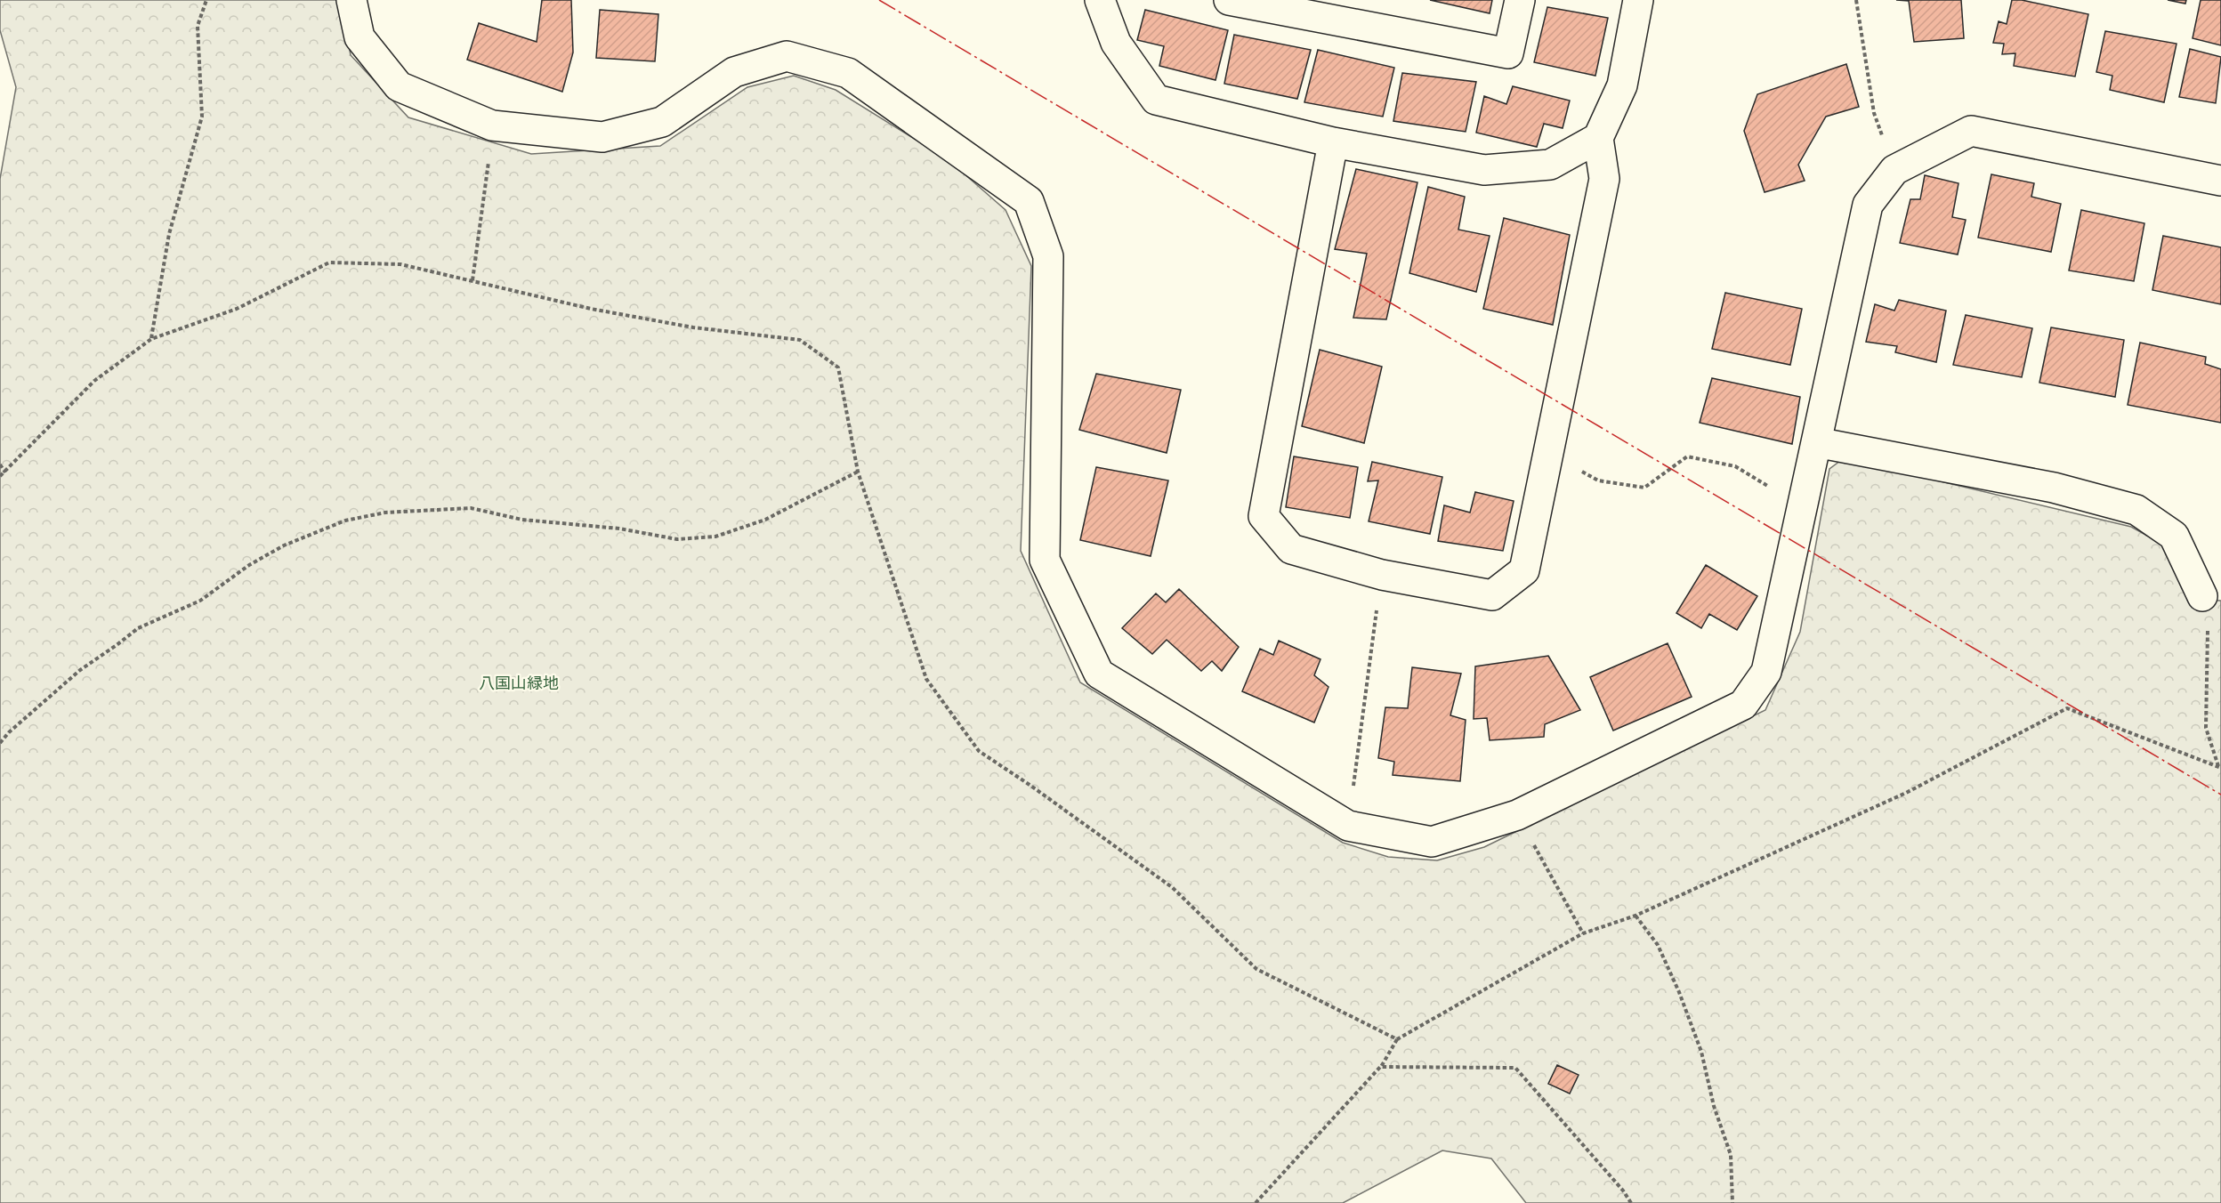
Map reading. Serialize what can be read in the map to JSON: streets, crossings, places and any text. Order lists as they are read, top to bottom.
{
  "parks": ["八国山緑地"]
}
